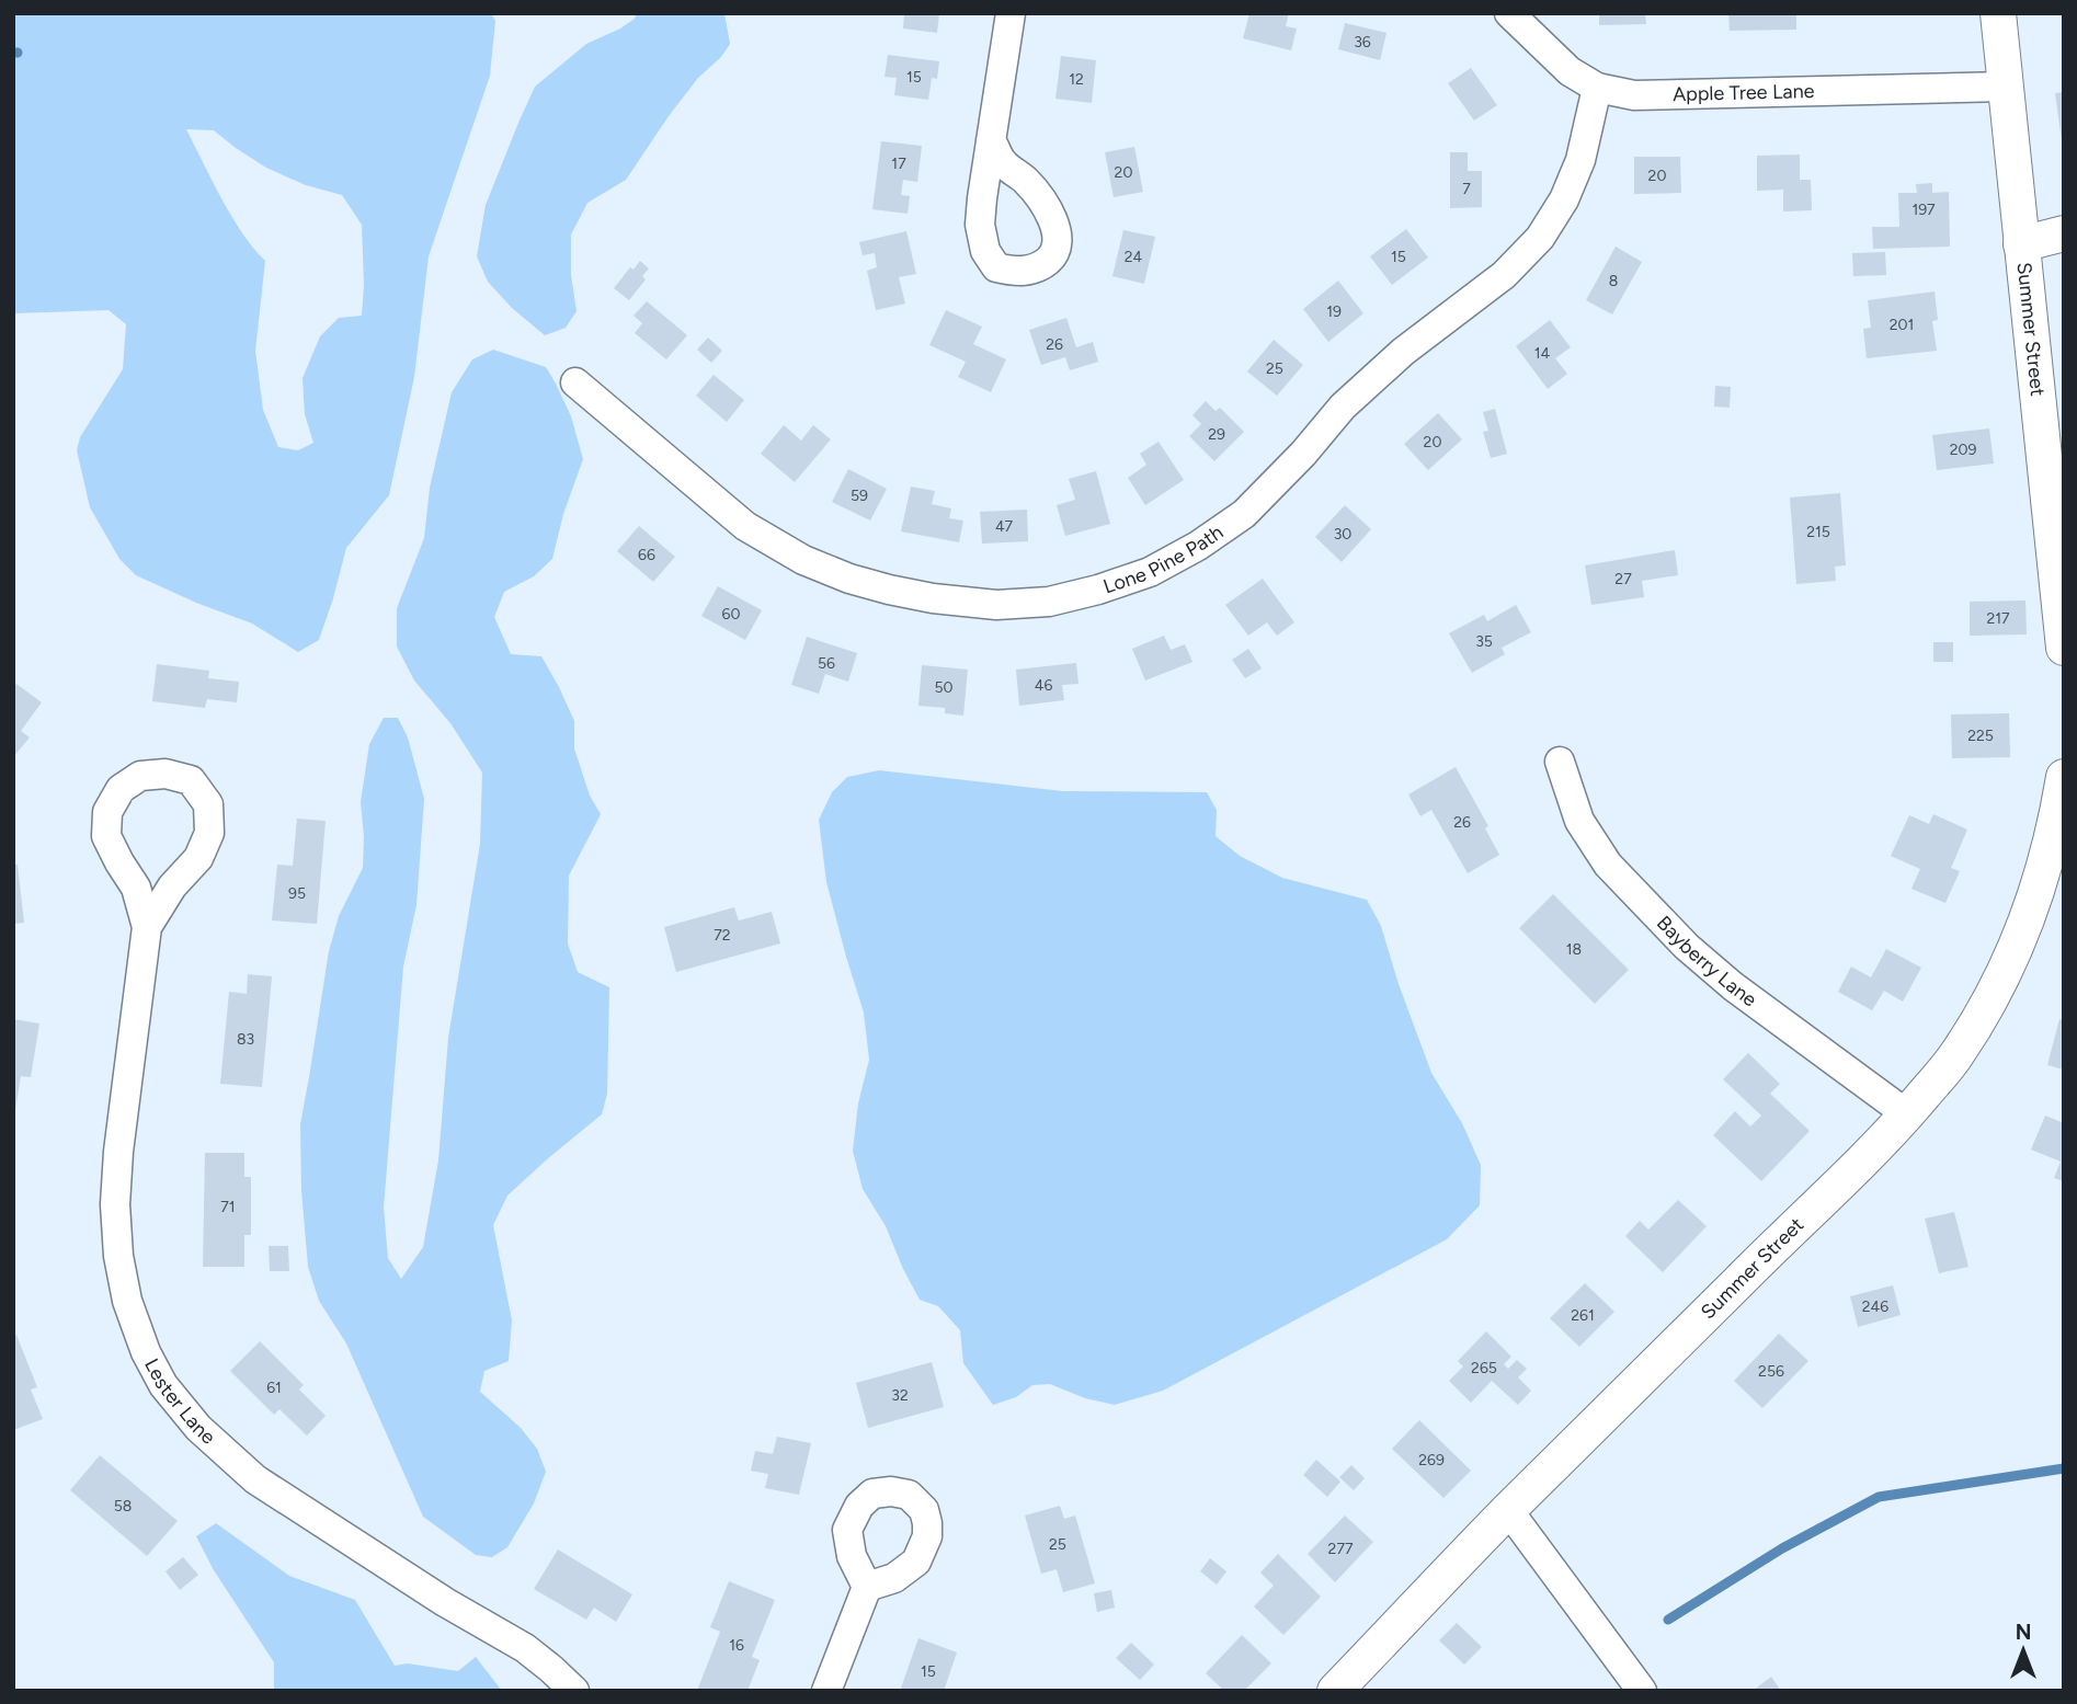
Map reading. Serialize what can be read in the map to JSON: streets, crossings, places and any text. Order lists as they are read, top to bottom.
{
  "streets": {
    "street": [
      "Apple Tree Lane",
      "Summer Street",
      "Lone Pine Path",
      "Bayberry Lane",
      "Lester Lane"
    ]
  },
  "crossings": [
    ["Apple Tree Lane", "Summer Street"],
    ["Apple Tree Lane", "Lone Pine Path"],
    ["Summer Street", "Bayberry Lane"]
  ],
  "house_numbers": [
    "36",
    "15",
    "12",
    "17",
    "20",
    "20",
    "7",
    "197",
    "24",
    "15",
    "8",
    "19",
    "201",
    "26",
    "14",
    "25",
    "29",
    "20",
    "209",
    "59",
    "47",
    "215",
    "30",
    "66",
    "27",
    "60",
    "217",
    "35",
    "56",
    "46",
    "50",
    "225",
    "26",
    "95",
    "72",
    "18",
    "83",
    "71",
    "246",
    "261",
    "265",
    "256",
    "61",
    "32",
    "269",
    "58",
    "25",
    "277",
    "16",
    "15"
  ],
  "north": "top"
}
